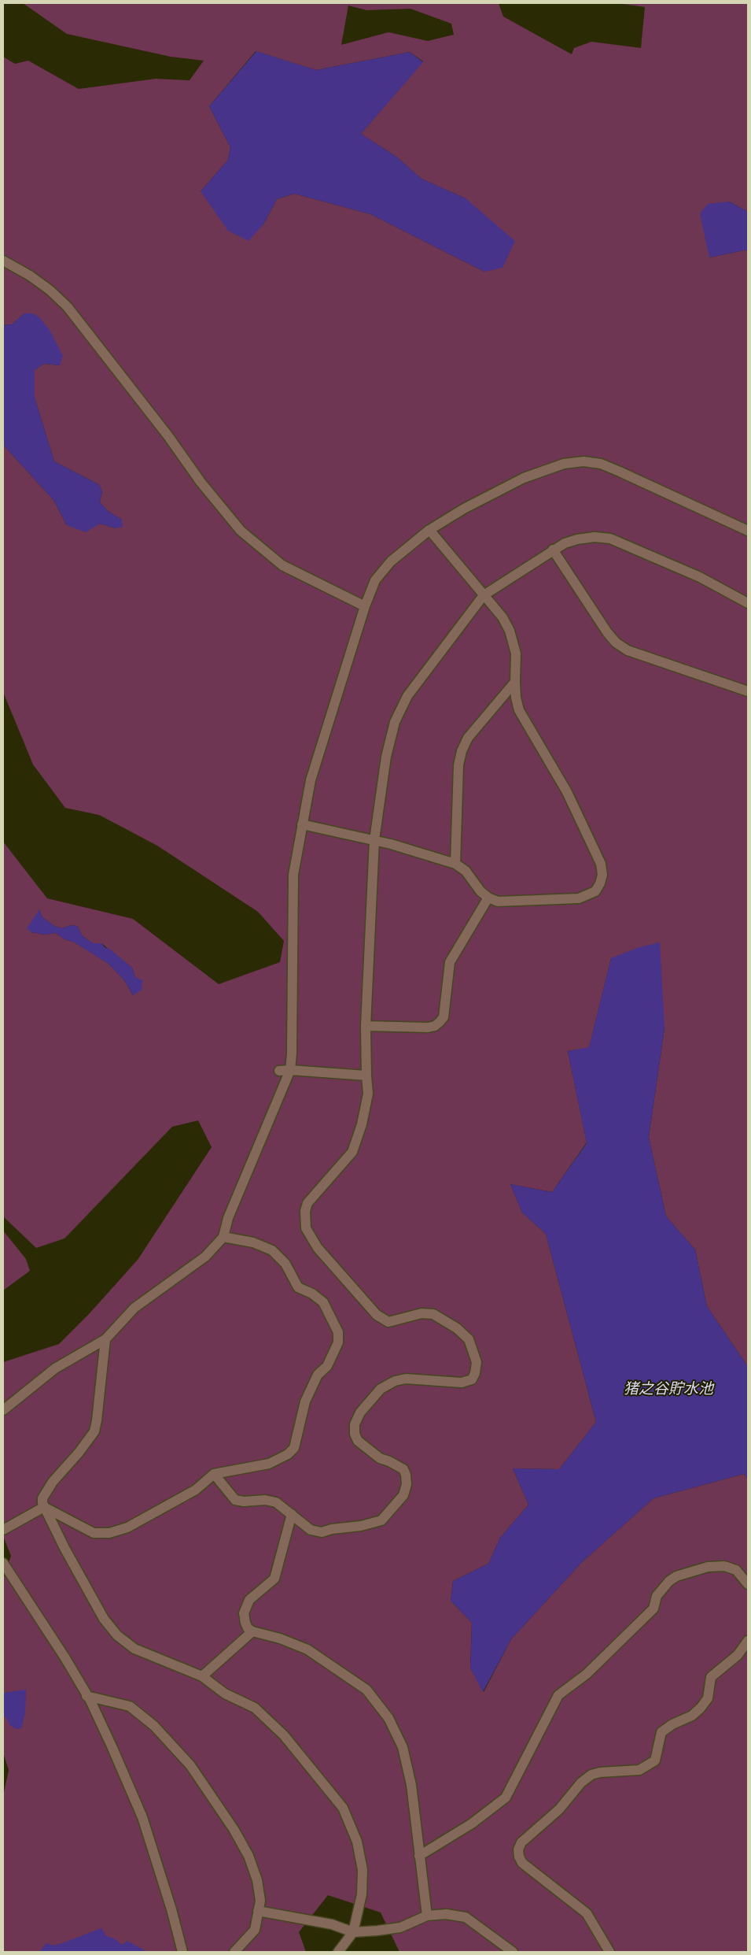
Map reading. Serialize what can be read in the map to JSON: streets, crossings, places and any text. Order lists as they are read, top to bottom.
{
  "water": ["猪之谷貯水池"]
}
